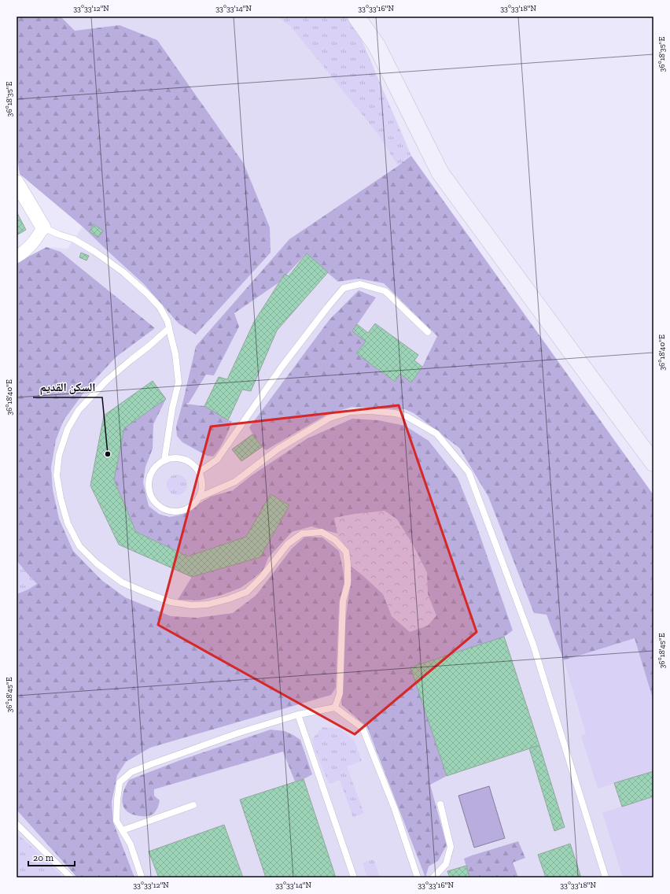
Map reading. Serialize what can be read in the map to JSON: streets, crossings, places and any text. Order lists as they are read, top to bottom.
{
  "places": ["السكن القديم"],
  "scale_bar": "20 m",
  "coordinates": [
    "33°33'12\"N",
    "33°33'14\"N",
    "33°33'16\"N",
    "33°33'18\"N",
    "36°18'35\"E",
    "36°18'40\"E",
    "36°18'45\"E"
  ]
}
